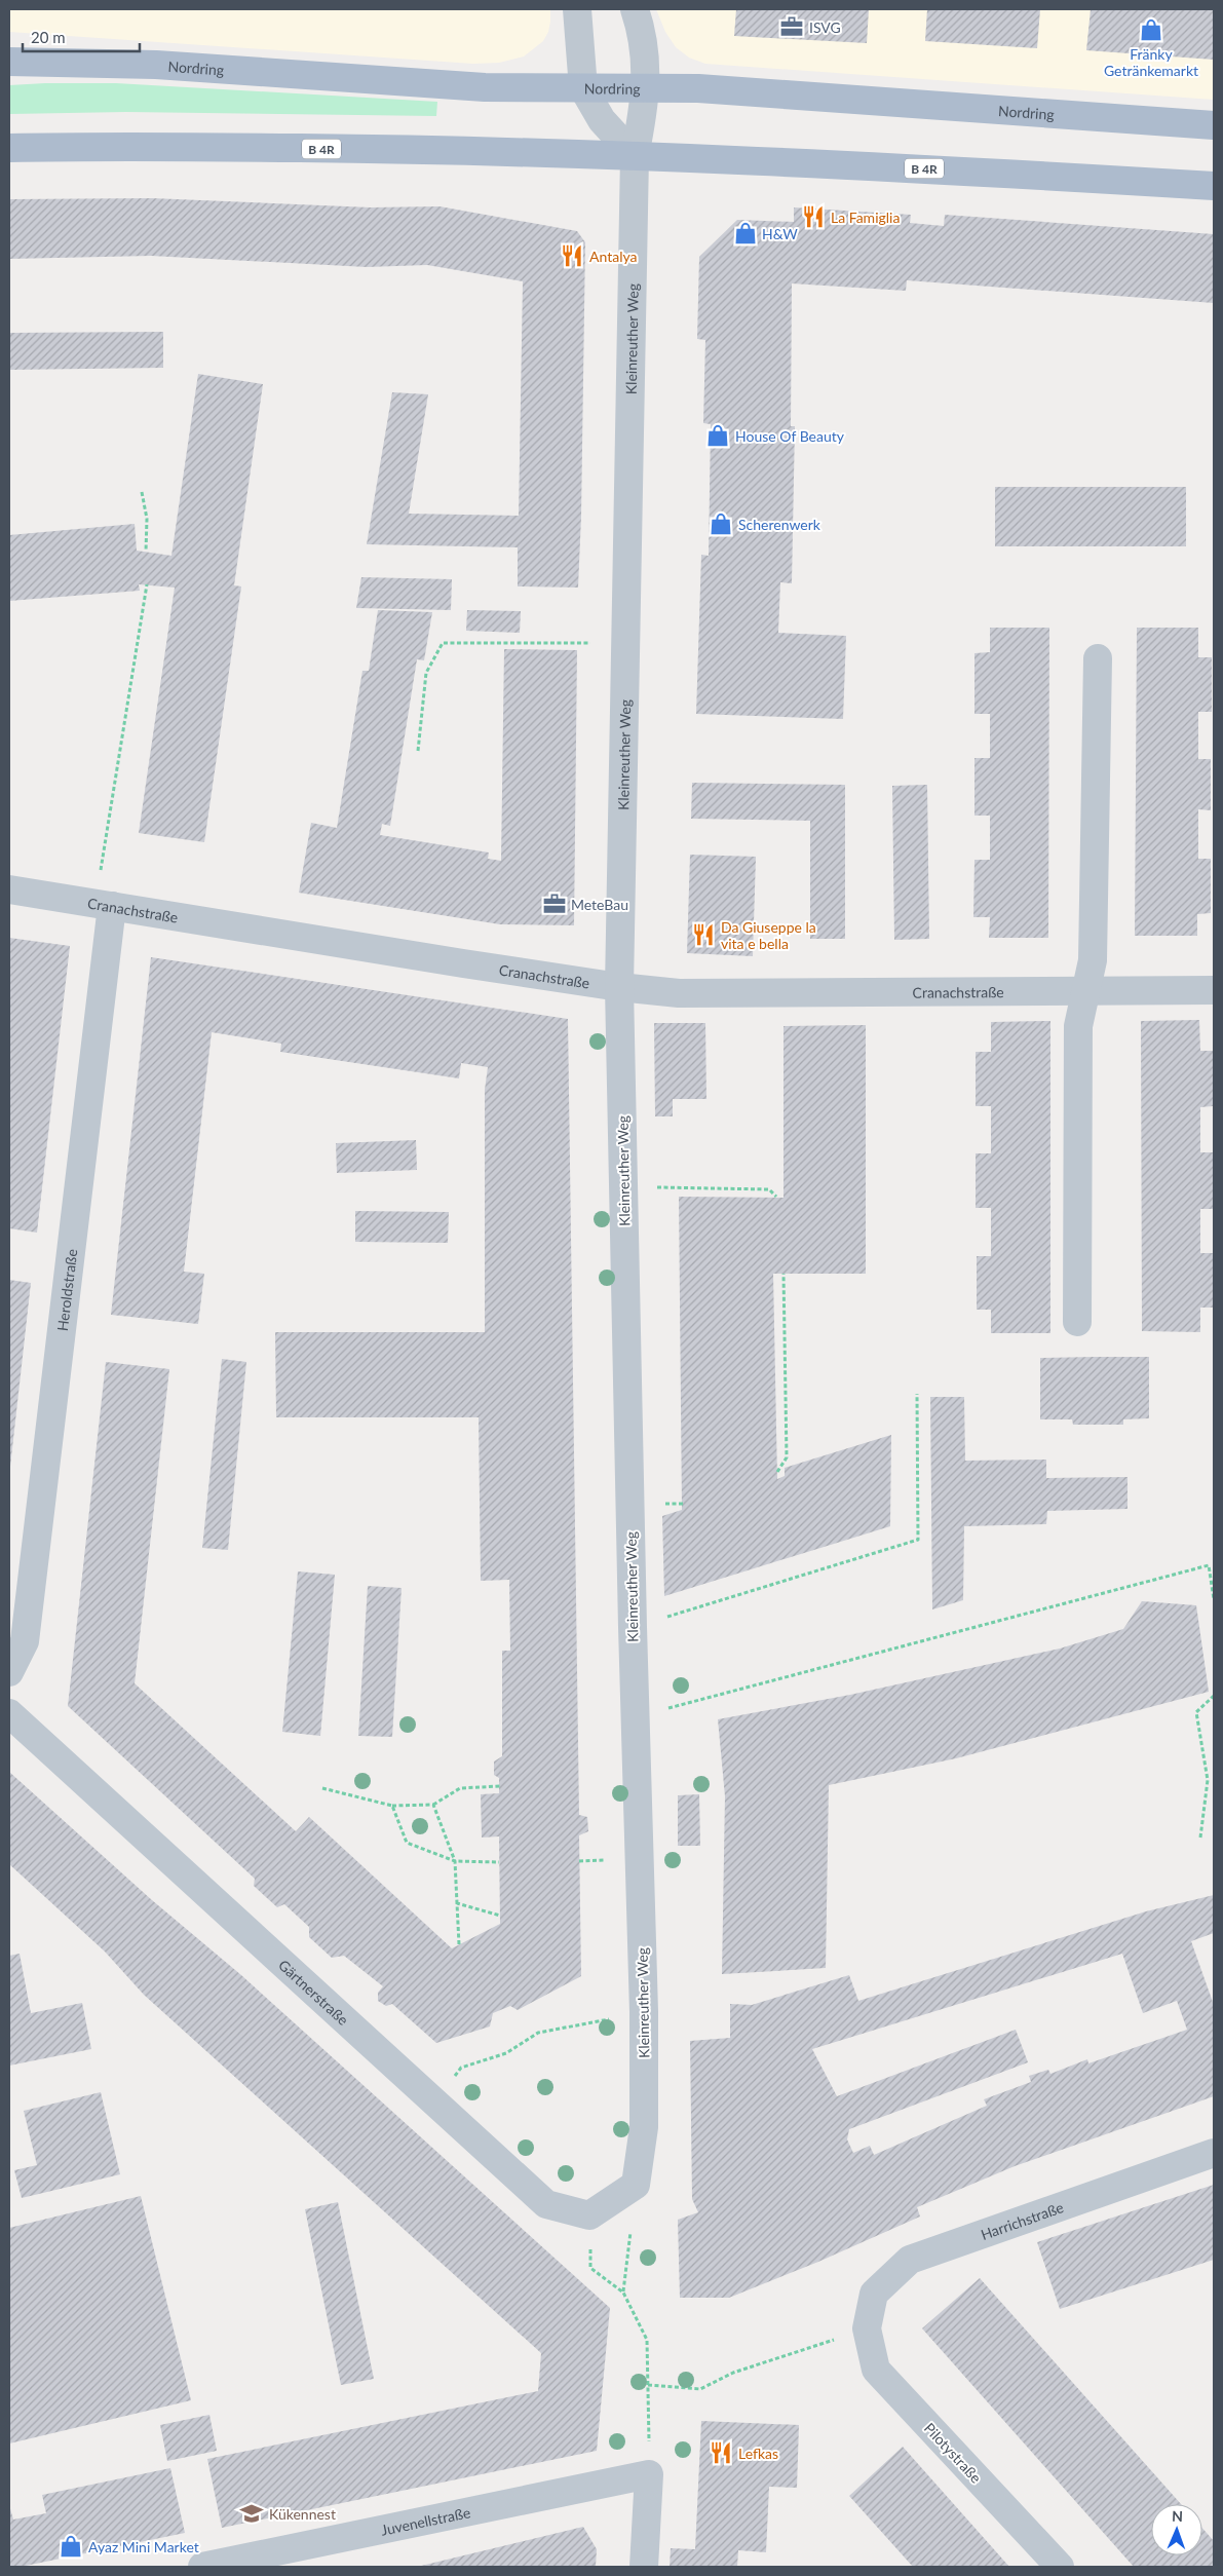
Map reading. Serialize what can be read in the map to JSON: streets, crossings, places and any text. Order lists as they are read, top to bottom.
{
  "streets": {
    "main road": ["Nordring", "B 4R"],
    "street": [
      "Kleinreuther Weg",
      "Cranachstraße",
      "Heroldstraße",
      "Gärtnerstraße",
      "Harrichstraße",
      "Pilotystraße",
      "Juvenellstraße"
    ]
  },
  "crossings": [
    ["Nordring", "Kleinreuther Weg"],
    ["B 4R", "Kleinreuther Weg"],
    ["Kleinreuther Weg", "Cranachstraße"],
    ["Cranachstraße", "Heroldstraße"],
    ["Harrichstraße", "Pilotystraße"]
  ],
  "places": {
    "office": ["ISVG", "MeteBau"],
    "shop": [
      "Fränky Getränkemarkt",
      "H&W",
      "House Of Beauty",
      "Scherenwerk",
      "Ayaz Mini Market"
    ],
    "restaurant": [
      "La Famiglia",
      "Antalya",
      "Da Giuseppe la vita e bella",
      "Lefkas"
    ],
    "school or university": ["Kükennest"]
  },
  "scale_bar": "20 m",
  "north": "top"
}
